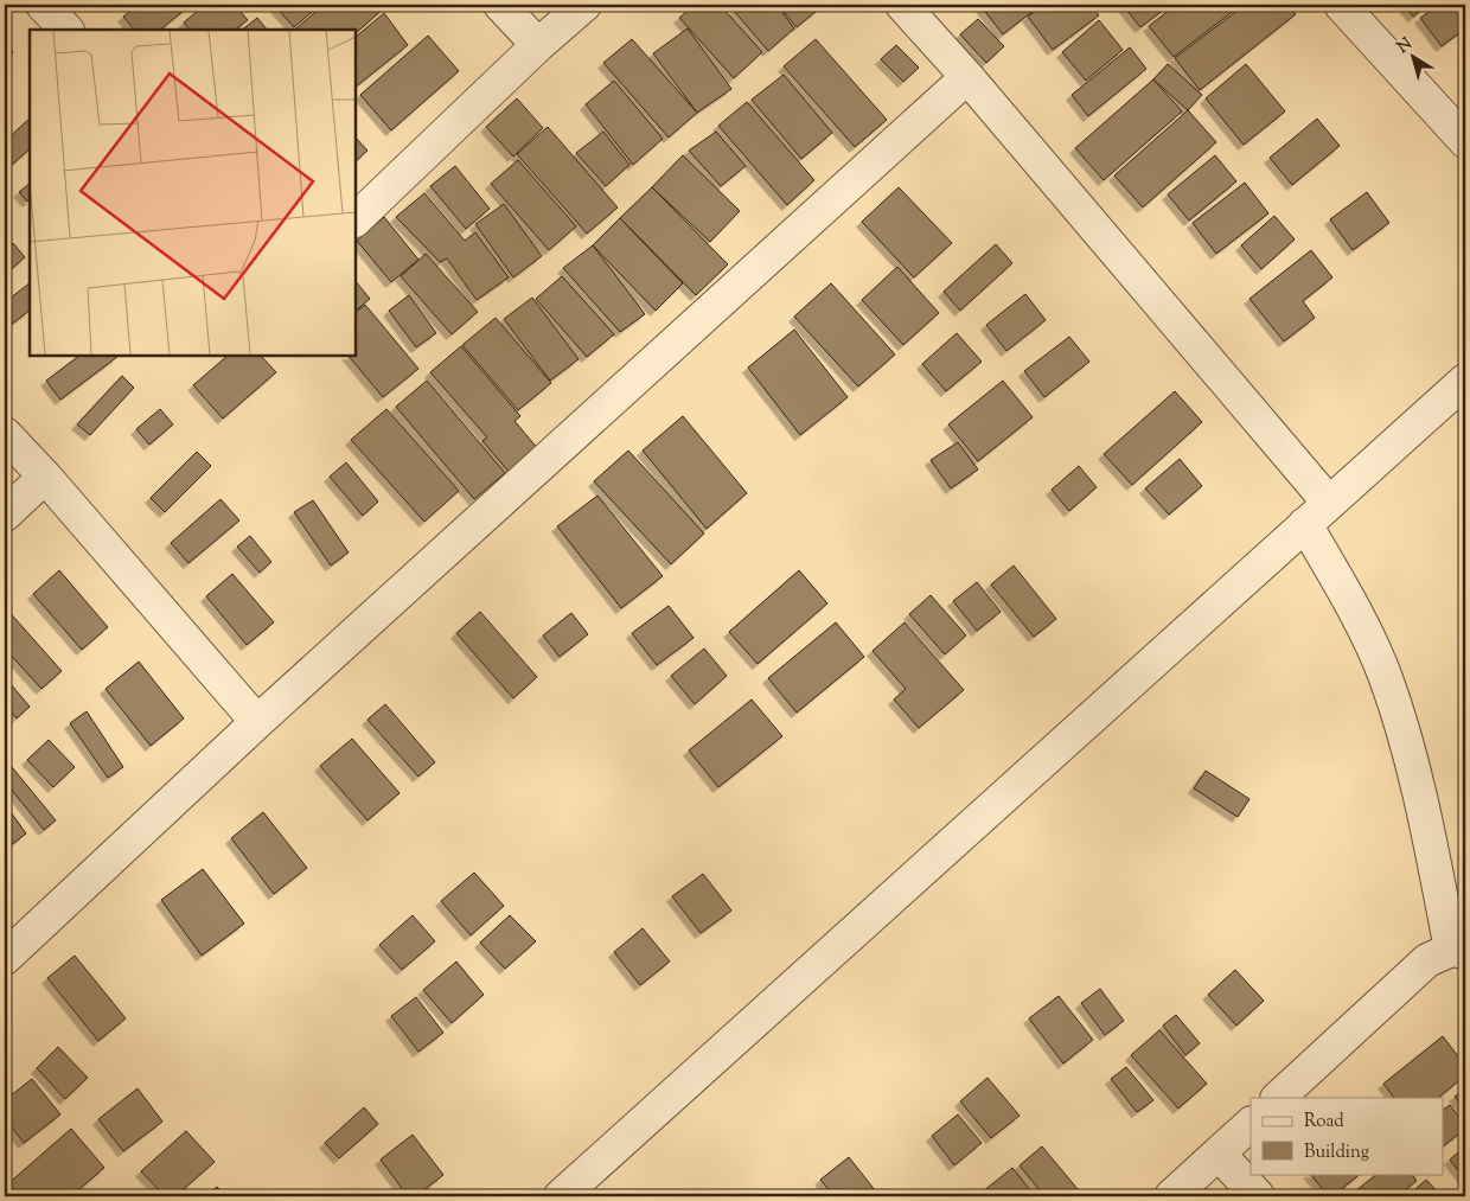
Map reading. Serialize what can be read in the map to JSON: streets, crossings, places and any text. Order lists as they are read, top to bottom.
{
  "legend": ["Road", "Building"],
  "north": "top left"
}
